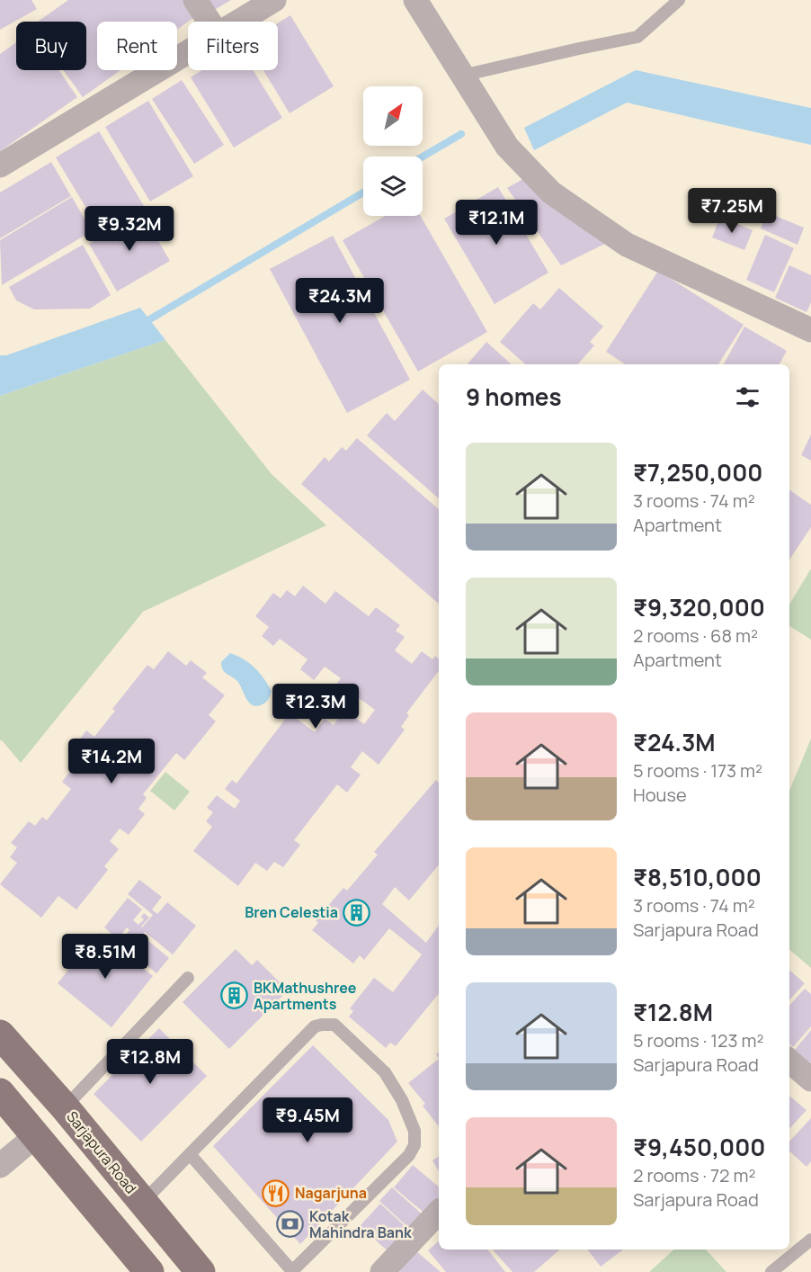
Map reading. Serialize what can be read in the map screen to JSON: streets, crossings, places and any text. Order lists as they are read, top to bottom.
{
  "streets": {
    "main road": ["Sarjapura Road"]
  },
  "places": {
    "building": ["Bren Celestia", "BKMathushree Apartments"],
    "restaurant": ["Nagarjuna"],
    "bank": ["Kotak Mahindra Bank"]
  },
  "north": "top right",
  "page": {
    "chip": ["Buy", "Rent", "Filters"],
    "price": [
      "₹7.25M",
      "₹12.1M",
      "₹9.32M",
      "₹24.3M",
      "₹12.3M",
      "₹14.2M",
      "₹8.51M",
      "₹12.8M",
      "₹9.45M"
    ],
    "heading": "9 homes",
    "list": [
      {
        "name": "₹7,250,000",
        "note": "3 rooms · 74 m² · Apartment"
      },
      {
        "name": "₹9,320,000",
        "note": "2 rooms · 68 m² · Apartment"
      },
      {
        "name": "₹24.3M",
        "note": "5 rooms · 173 m² · House"
      },
      {
        "name": "₹8,510,000",
        "note": "3 rooms · 74 m² · Sarjapura Road"
      },
      {
        "name": "₹12.8M",
        "note": "5 rooms · 123 m² · Sarjapura Road"
      },
      {
        "name": "₹9,450,000",
        "note": "2 rooms · 72 m² · Sarjapura Road"
      }
    ]
  }
}
